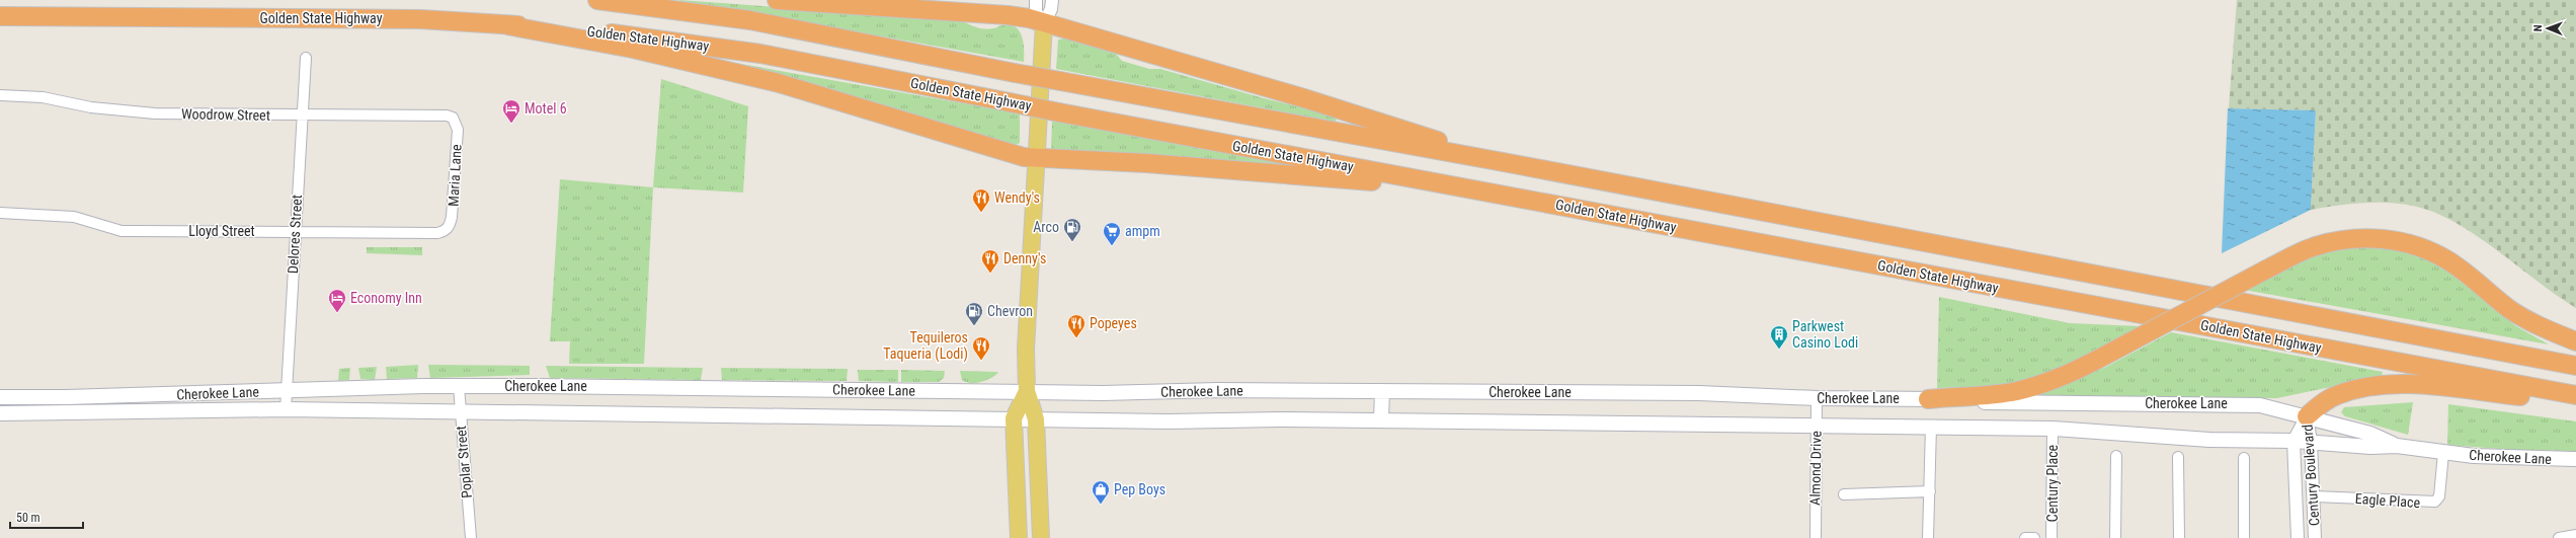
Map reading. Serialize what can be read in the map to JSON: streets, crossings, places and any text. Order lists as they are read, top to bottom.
{
  "streets": {
    "highway": ["Golden State Highway"],
    "main road": ["Cherokee Lane"],
    "street": [
      "Woodrow Street",
      "Maria Lane",
      "Lloyd Street",
      "Delores Street",
      "Poplar Street",
      "Almond Drive",
      "Century Boulevard",
      "Century Place",
      "Eagle Place"
    ]
  },
  "crossings": [
    ["Woodrow Street", "Maria Lane"],
    ["Woodrow Street", "Delores Street"],
    ["Maria Lane", "Lloyd Street"],
    ["Lloyd Street", "Delores Street"],
    ["Delores Street", "Cherokee Lane"],
    ["Cherokee Lane", "Poplar Street"],
    ["Cherokee Lane", "Almond Drive"],
    ["Cherokee Lane", "Century Boulevard"],
    ["Cherokee Lane", "Century Place"],
    ["Cherokee Lane", "Eagle Place"],
    ["Century Boulevard", "Eagle Place"]
  ],
  "places": {
    "hotel": ["Motel 6", "Economy Inn"],
    "restaurant": [
      "Wendy's",
      "Denny's",
      "Popeyes",
      "Tequileros Taqueria (Lodi)"
    ],
    "fuel station": ["Arco", "Chevron"],
    "supermarket": ["ampm"],
    "building": ["Parkwest Casino Lodi"],
    "shop": ["Pep Boys"]
  },
  "scale_bar": "50 m",
  "north": "left"
}
